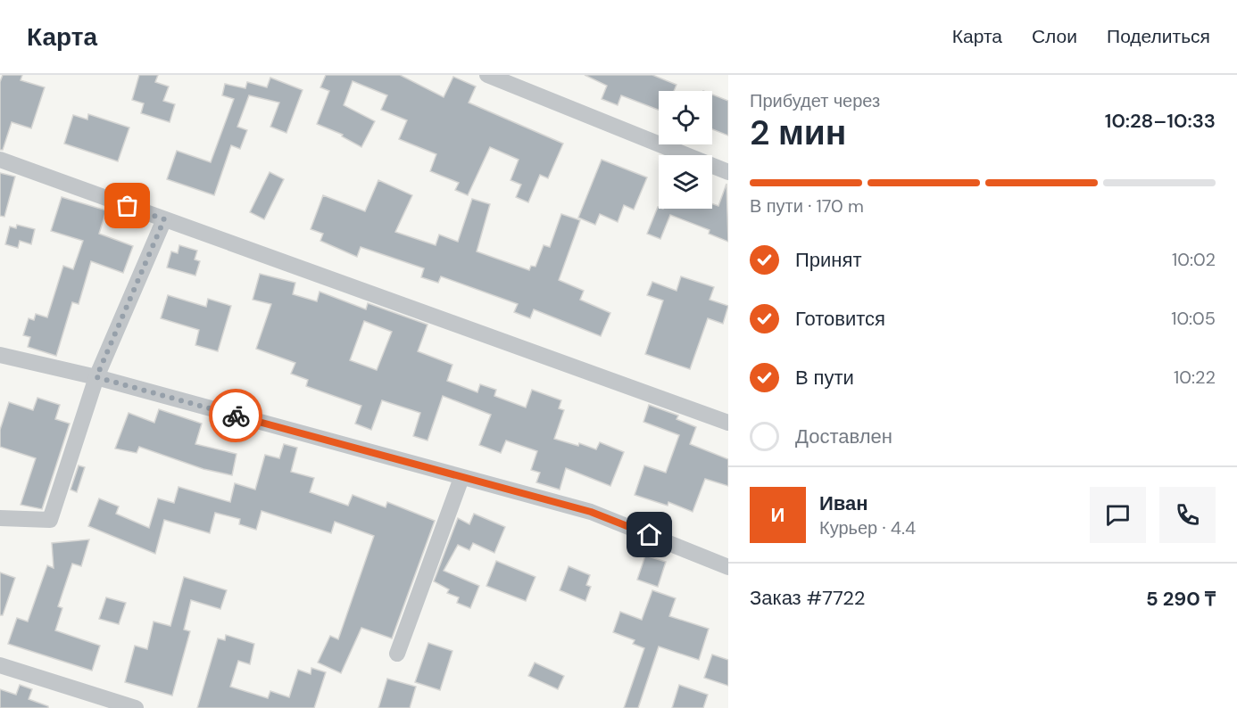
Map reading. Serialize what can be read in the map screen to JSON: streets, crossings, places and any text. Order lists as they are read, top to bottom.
{
  "page": {
    "header": "Карта",
    "nav": ["Карта", "Слои", "Поделиться"],
    "heading": ["2 мин", "Прибудет через", "10:28–10:33"],
    "panel": [
      "Иван",
      "Курьер · 4.4",
      "Заказ #7722",
      "5 290 ₸"
    ],
    "bar": "В пути · 170 m",
    "list": [
      ["Принят", "10:02"],
      ["Готовится", "10:05"],
      ["В пути", "10:22"],
      "Доставлен"
    ],
    "round": "И"
  }
}
